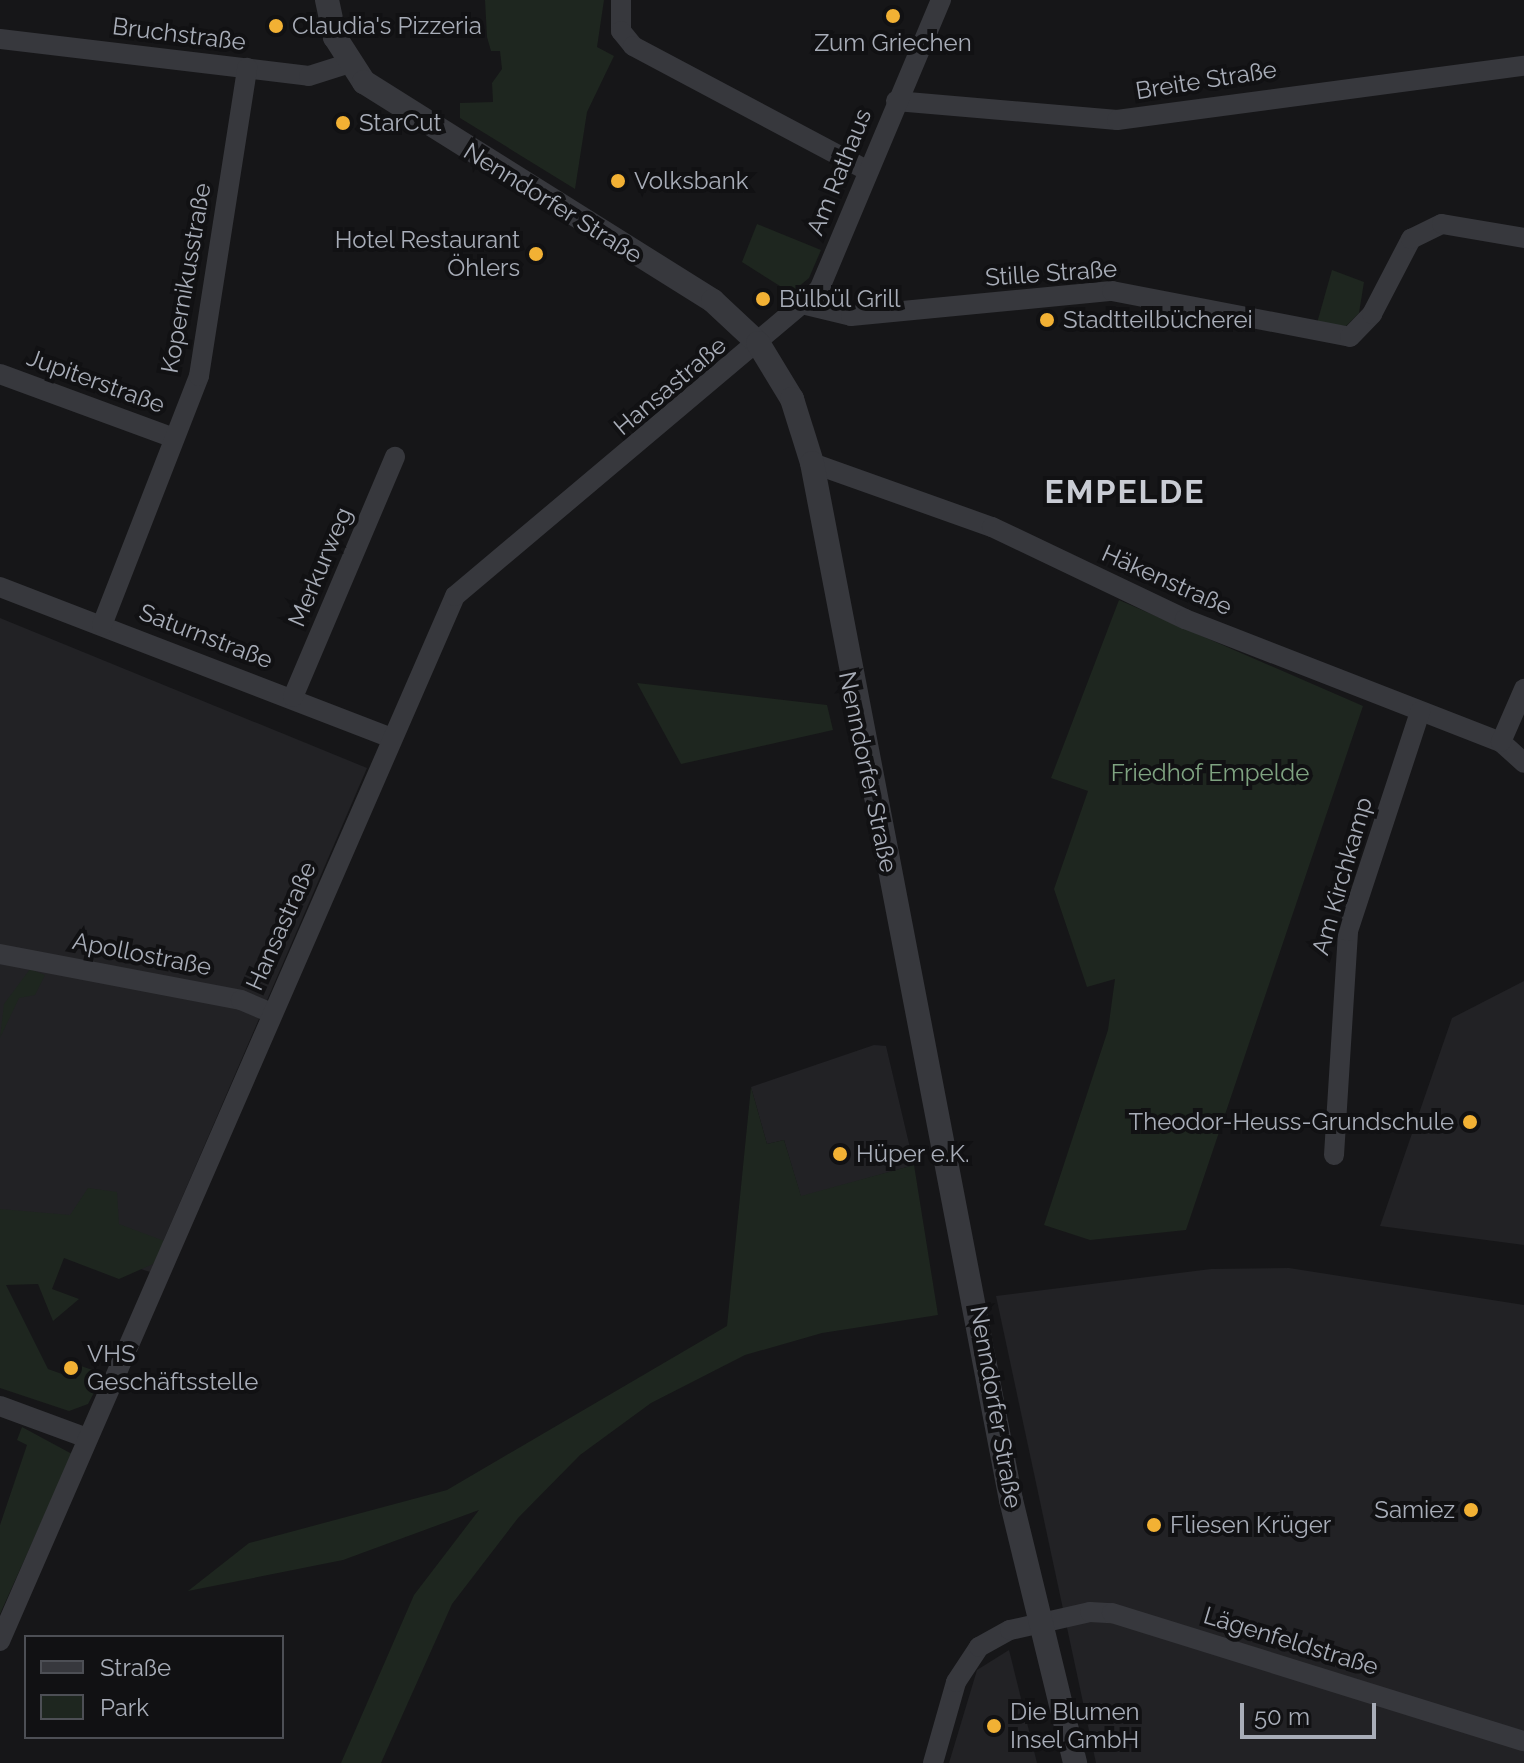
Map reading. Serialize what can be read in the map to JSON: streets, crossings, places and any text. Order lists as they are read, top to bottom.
{
  "streets": {
    "street": [
      "Bruchstraße",
      "Breite Straße",
      "Am Rathaus",
      "Nenndorfer Straße",
      "Stille Straße",
      "Kopernikusstraße",
      "Jupiterstraße",
      "Hansastraße",
      "Merkurweg",
      "Häkenstraße",
      "Saturnstraße",
      "Am Kirchkamp",
      "Apollostraße",
      "Lägenfeldstraße"
    ]
  },
  "crossings": [
    ["Bruchstraße", "Nenndorfer Straße"],
    ["Bruchstraße", "Kopernikusstraße"],
    ["Breite Straße", "Am Rathaus"],
    ["Am Rathaus", "Nenndorfer Straße"],
    ["Am Rathaus", "Stille Straße"],
    ["Am Rathaus", "Hansastraße"],
    ["Nenndorfer Straße", "Hansastraße"],
    ["Nenndorfer Straße", "Häkenstraße"],
    ["Nenndorfer Straße", "Lägenfeldstraße"],
    ["Kopernikusstraße", "Jupiterstraße"],
    ["Kopernikusstraße", "Saturnstraße"],
    ["Hansastraße", "Saturnstraße"],
    ["Hansastraße", "Apollostraße"],
    ["Merkurweg", "Saturnstraße"],
    ["Häkenstraße", "Am Kirchkamp"]
  ],
  "districts": ["EMPELDE"],
  "parks": ["Friedhof Empelde"],
  "places": [
    "Zum Griechen",
    "Claudia's Pizzeria",
    "StarCut",
    "Volksbank",
    "Hotel Restaurant Öhlers",
    "Bülbül Grill",
    "Stadtteilbücherei",
    "Theodor-Heuss-Grundschule",
    "Hüper e.K.",
    "VHS Geschäftsstelle",
    "Samiez",
    "Fliesen Krüger",
    "Die Blumen Insel GmbH"
  ],
  "legend": ["Straße", "Park"],
  "scale_bar": "50 m"
}
